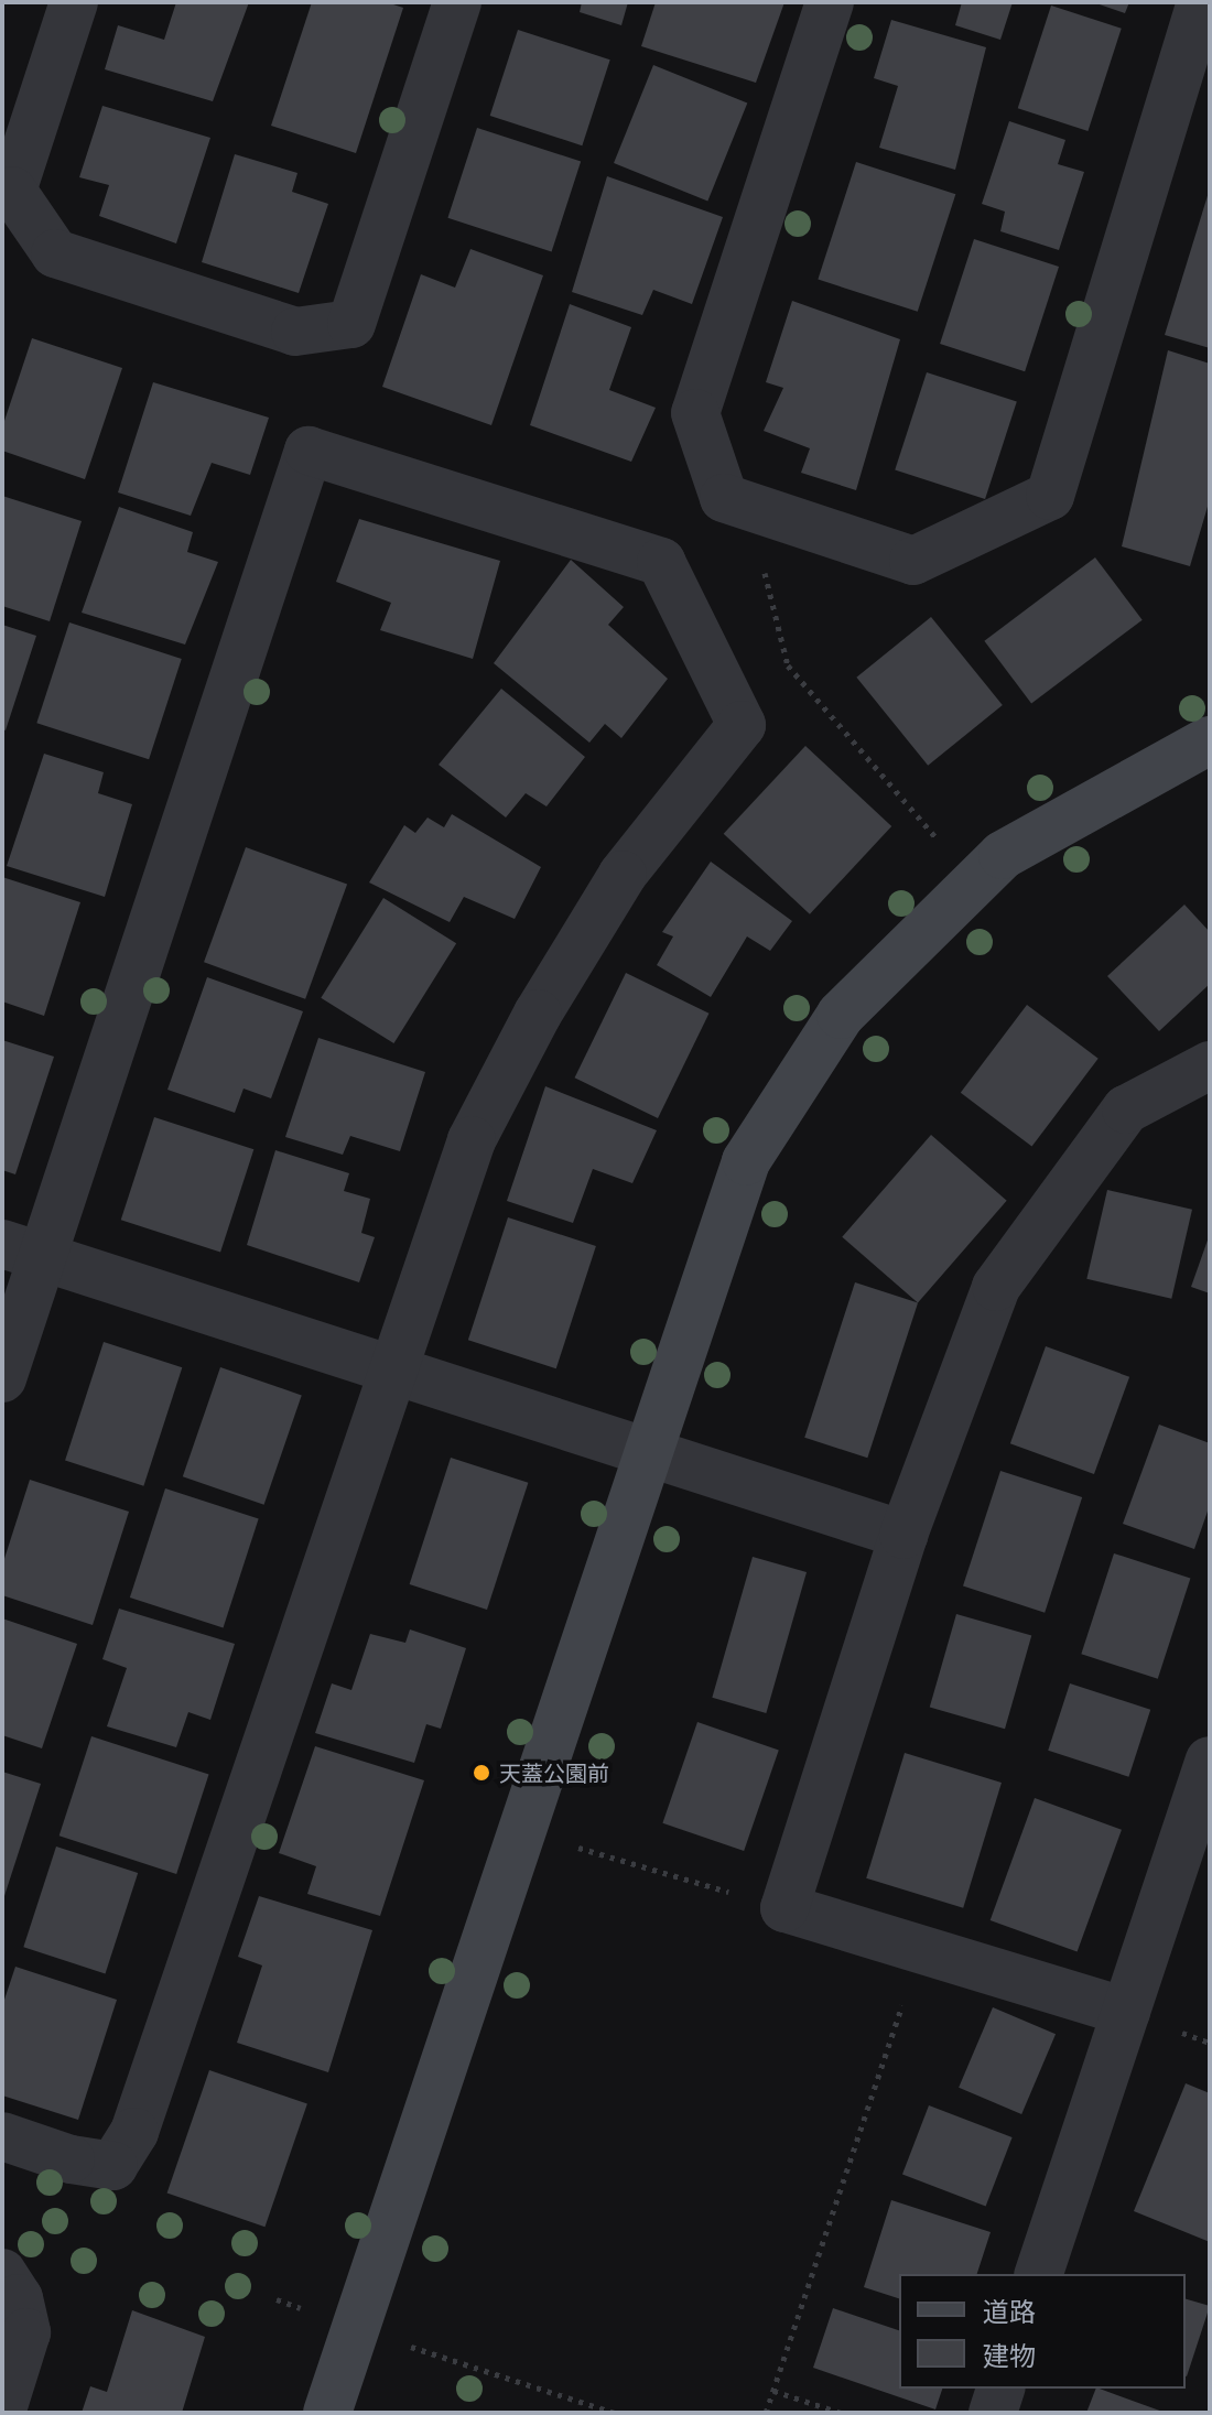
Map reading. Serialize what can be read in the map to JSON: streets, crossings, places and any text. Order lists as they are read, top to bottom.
{
  "places": ["天蓋公園前"],
  "legend": ["道路", "建物"]
}
